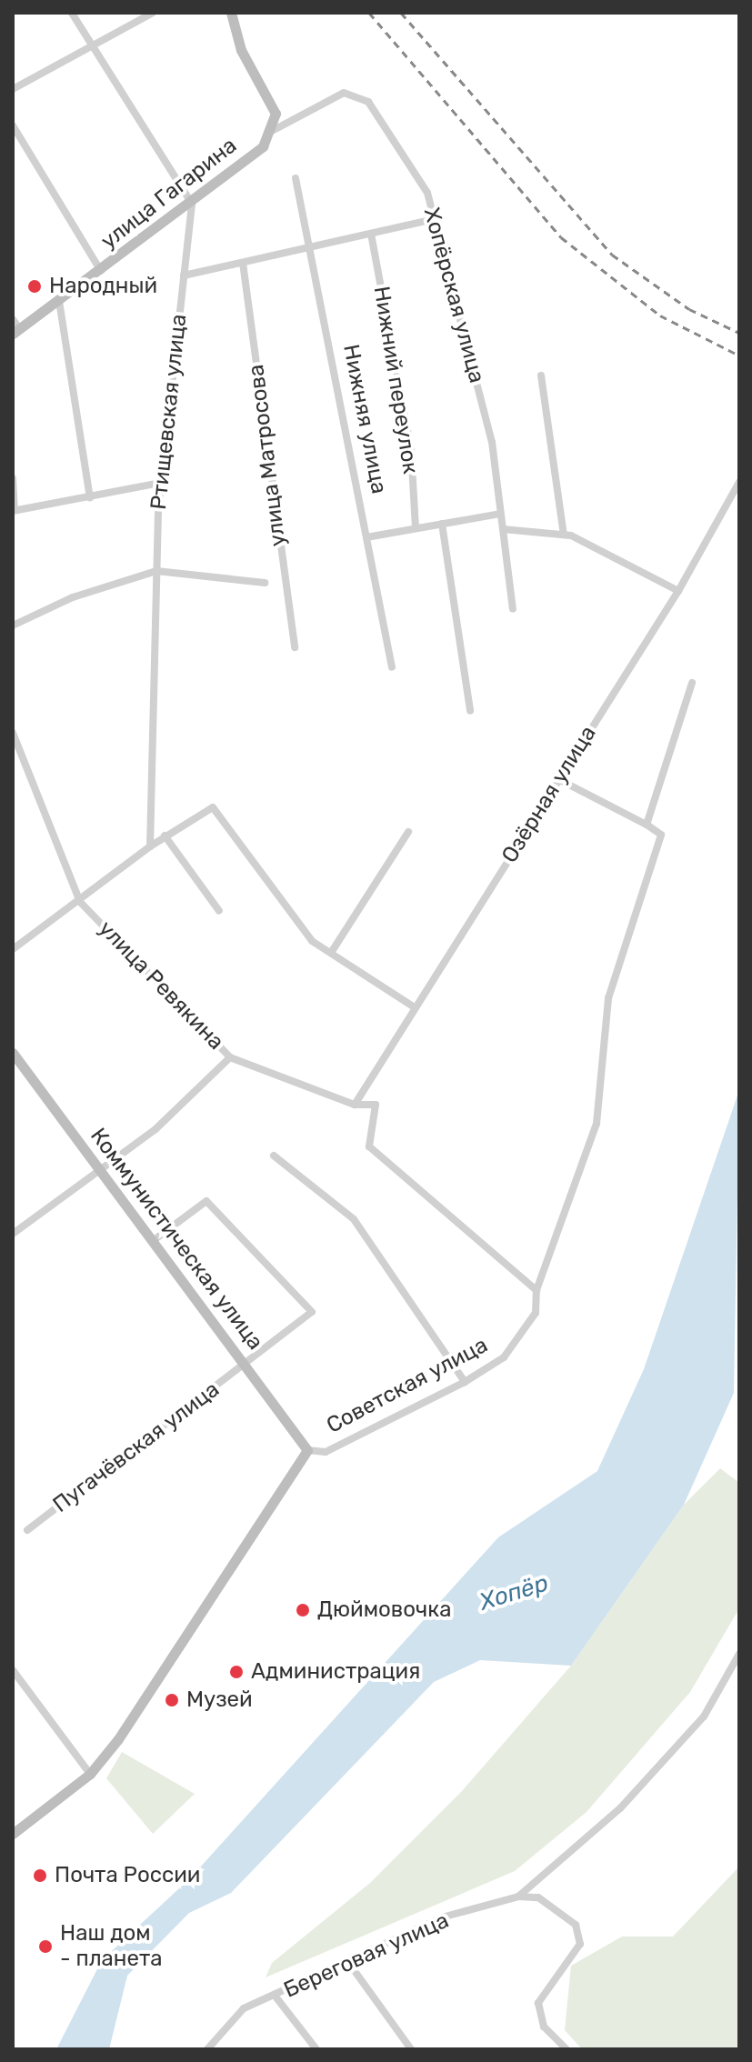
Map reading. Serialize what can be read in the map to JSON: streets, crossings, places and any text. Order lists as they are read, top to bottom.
{
  "streets": {
    "street": [
      "улица Гагарина",
      "Хопёрская улица",
      "Нижний переулок",
      "Ртищевская улица",
      "Нижняя улица",
      "улица Матросова",
      "Озёрная улица",
      "улица Ревякина",
      "Коммунистическая улица",
      "Советская улица",
      "Пугачёвская улица",
      "Береговая улица"
    ]
  },
  "crossings": [
    ["улица Гагарина", "Хопёрская улица"],
    ["улица Гагарина", "Ртищевская улица"],
    ["Озёрная улица", "улица Ревякина"],
    ["улица Ревякина", "Советская улица"],
    ["Коммунистическая улица", "Советская улица"],
    ["Коммунистическая улица", "Пугачёвская улица"]
  ],
  "water": ["Хопёр"],
  "places": [
    "Народный",
    "Дюймовочка",
    "Администрация",
    "Музей",
    "Почта России",
    "Наш дом - планета"
  ]
}
